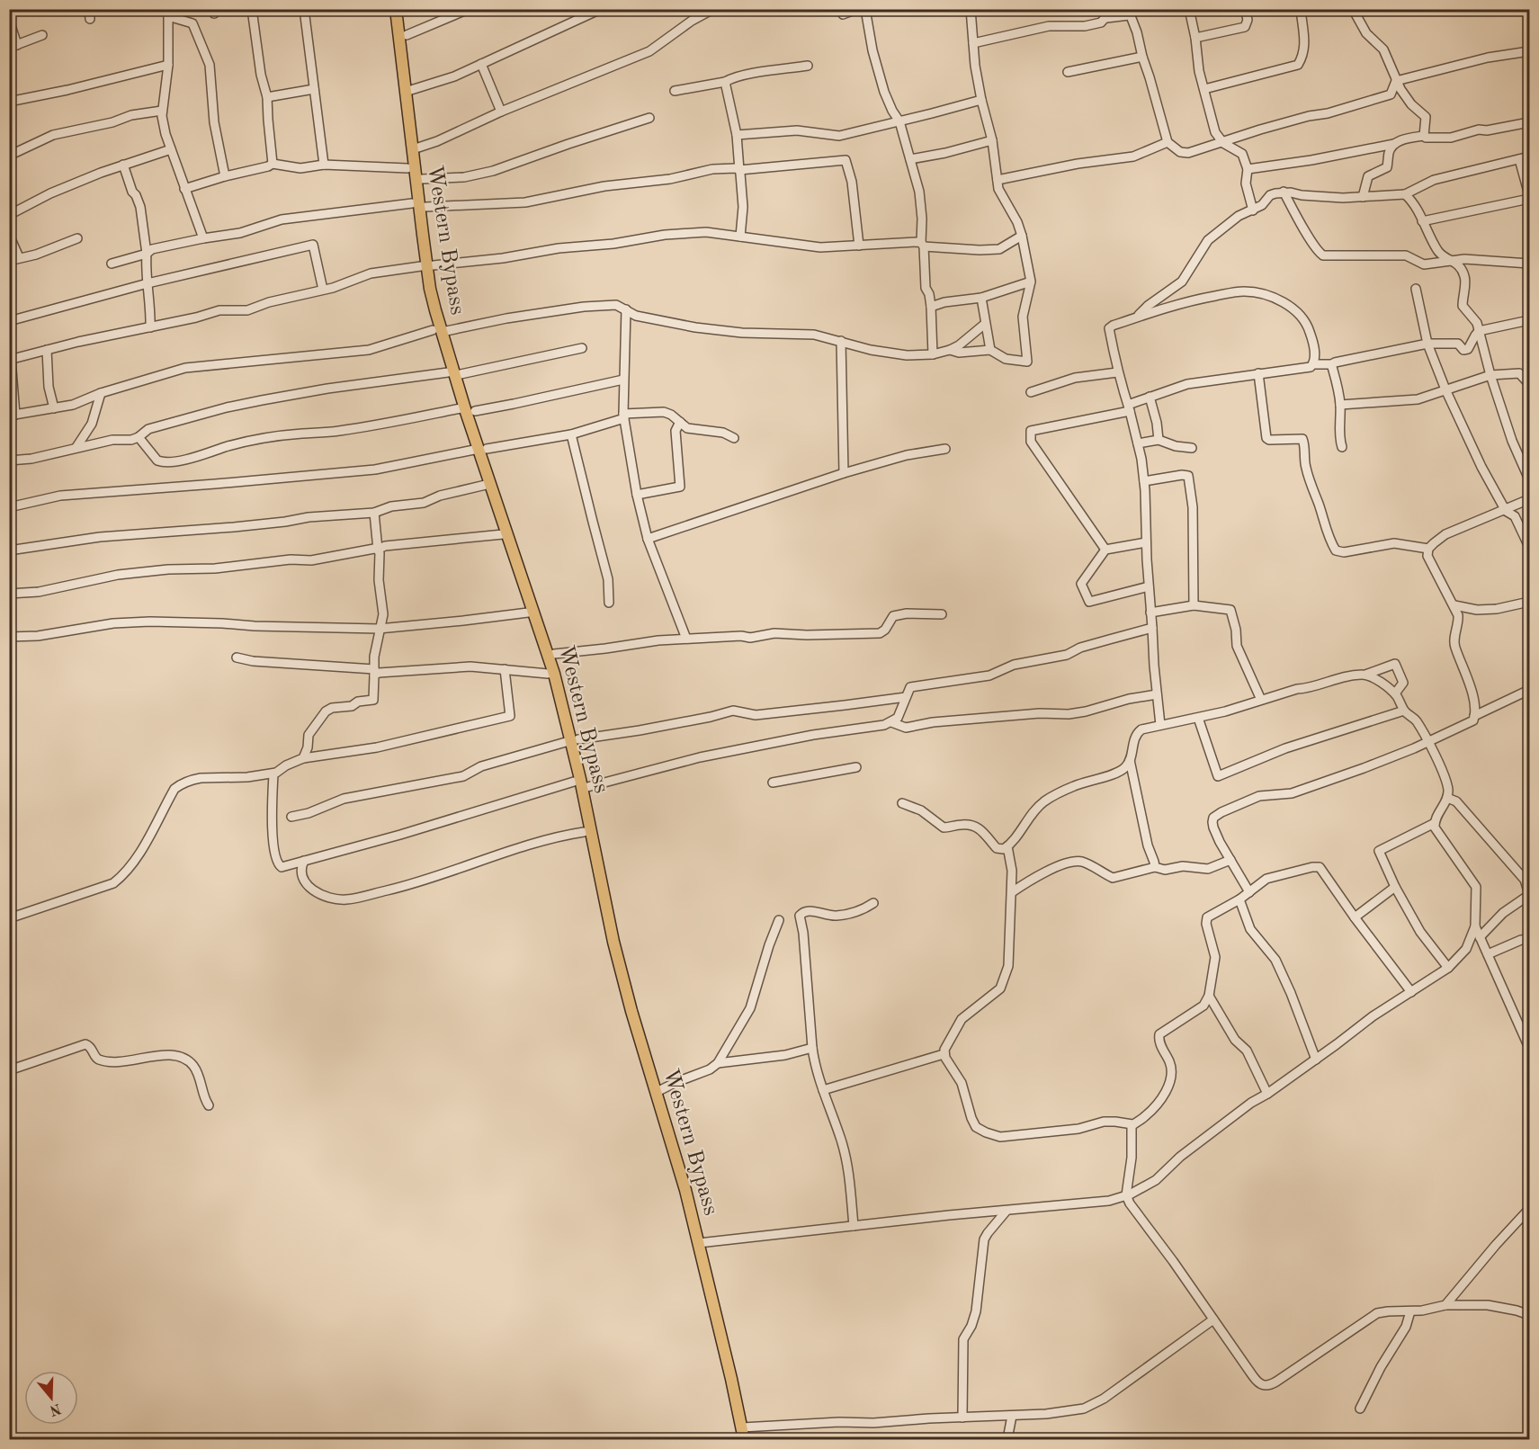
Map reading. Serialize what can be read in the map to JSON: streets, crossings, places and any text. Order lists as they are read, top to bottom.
{
  "streets": {
    "main road": ["Western Bypass"]
  },
  "north": "bottom"
}
